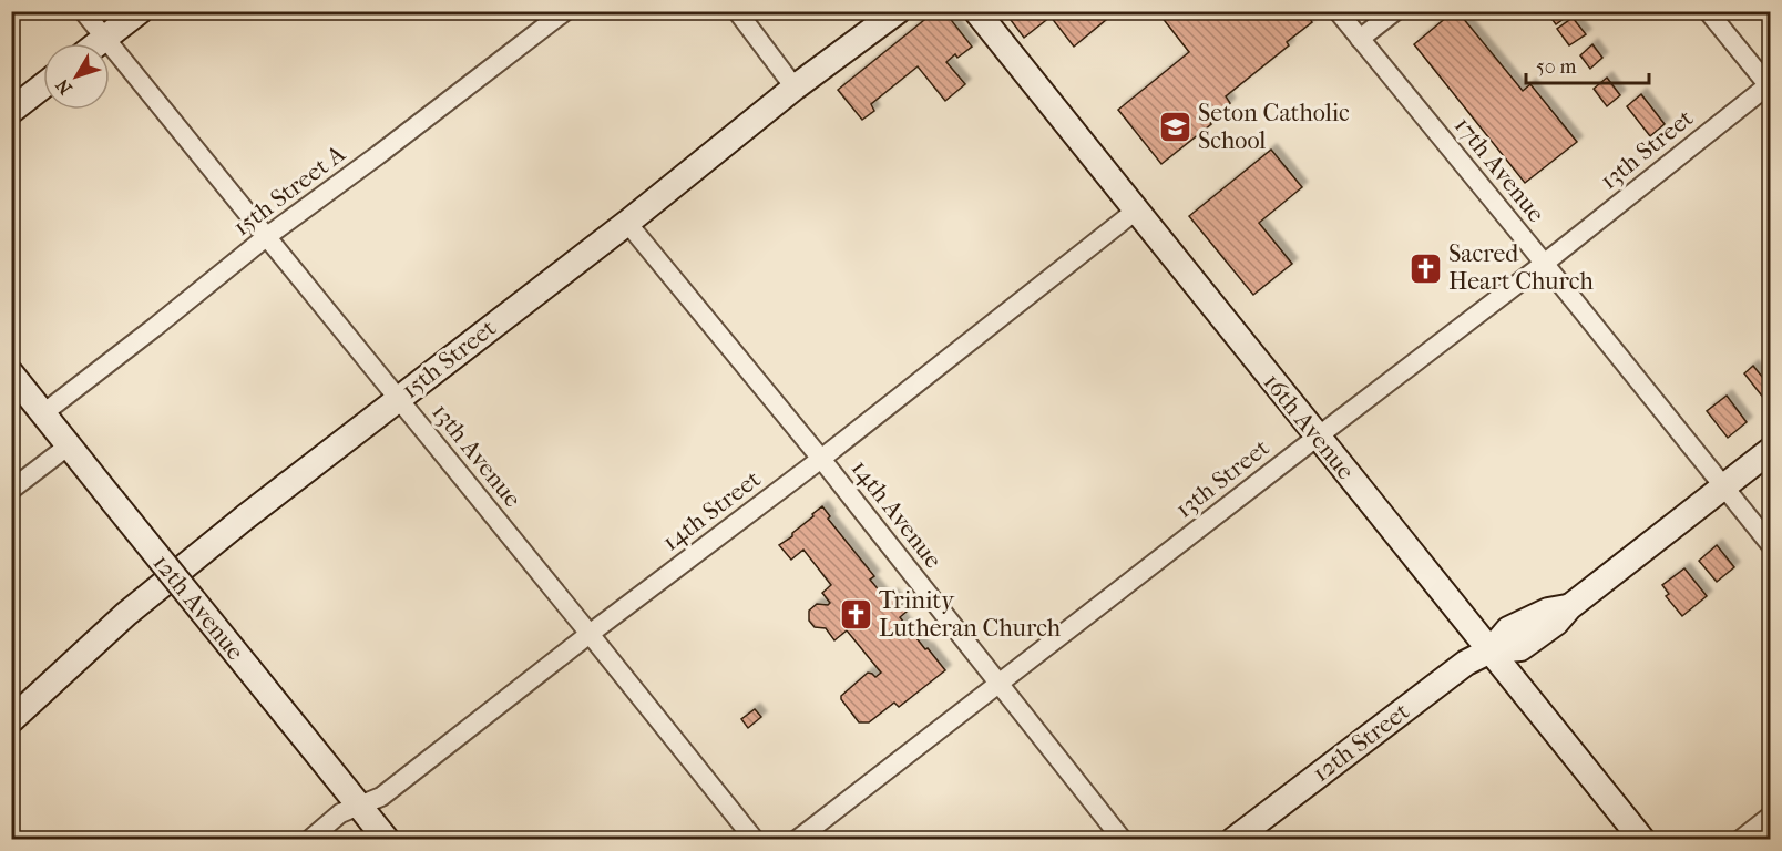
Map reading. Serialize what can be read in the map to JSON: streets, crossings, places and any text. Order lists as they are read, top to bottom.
{
  "streets": {
    "street": [
      "13th Street",
      "17th Avenue",
      "15th Street A",
      "15th Street",
      "16th Avenue",
      "13th Avenue",
      "14th Street",
      "14th Avenue",
      "12th Avenue",
      "12th Street"
    ]
  },
  "crossings": [
    ["13th Street", "17th Avenue"],
    ["13th Street", "16th Avenue"],
    ["13th Street", "14th Avenue"],
    ["17th Avenue", "12th Street"],
    ["15th Street A", "13th Avenue"],
    ["15th Street A", "12th Avenue"],
    ["15th Street", "13th Avenue"],
    ["15th Street", "14th Avenue"],
    ["16th Avenue", "14th Street"],
    ["16th Avenue", "12th Street"],
    ["13th Avenue", "14th Street"],
    ["14th Street", "14th Avenue"],
    ["14th Street", "12th Avenue"]
  ],
  "places": {
    "school or university": ["Seton Catholic School"],
    "church": ["Sacred Heart Church", "Trinity Lutheran Church"]
  },
  "scale_bar": "50 m",
  "north": "bottom left"
}
